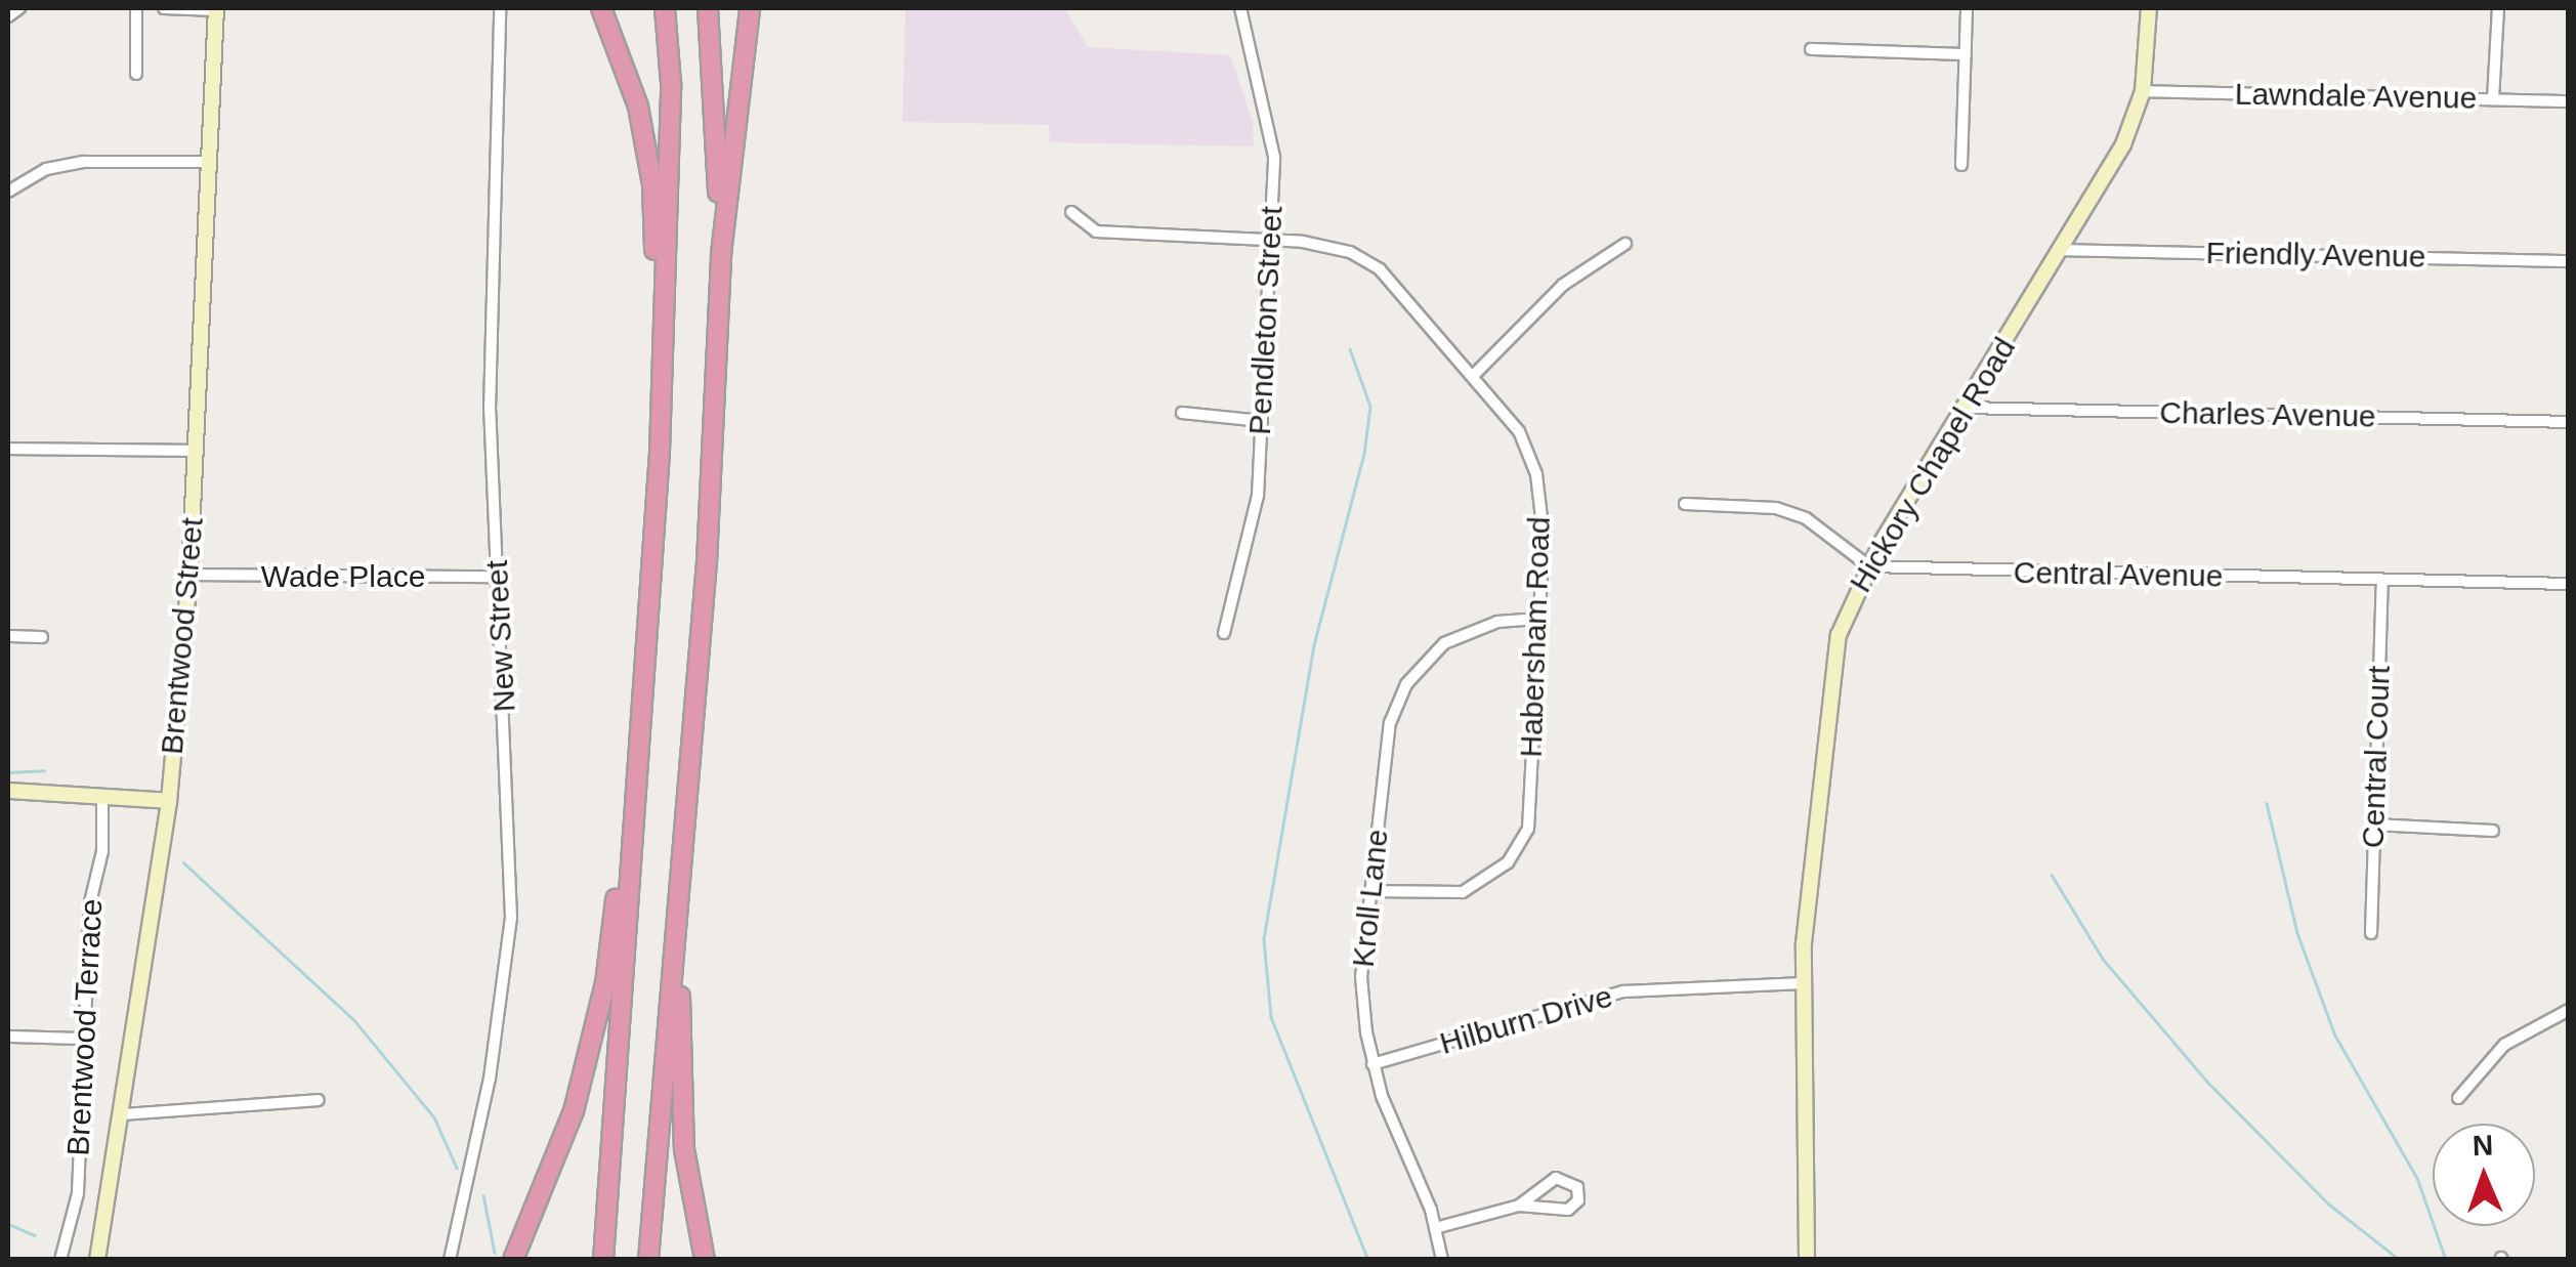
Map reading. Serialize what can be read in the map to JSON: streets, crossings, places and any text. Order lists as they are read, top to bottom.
{
  "streets": {
    "street": [
      "Lawndale Avenue",
      "Friendly Avenue",
      "Pendleton Street",
      "Charles Avenue",
      "Hickory Chapel Road",
      "Central Avenue",
      "Wade Place",
      "Brentwood Street",
      "New Street",
      "Habersham Road",
      "Central Court",
      "Kroll Lane",
      "Hilburn Drive",
      "Brentwood Terrace"
    ]
  },
  "crossings": [
    ["Lawndale Avenue", "Hickory Chapel Road"],
    ["Friendly Avenue", "Hickory Chapel Road"],
    ["Pendleton Street", "Habersham Road"],
    ["Charles Avenue", "Hickory Chapel Road"],
    ["Hickory Chapel Road", "Central Avenue"],
    ["Hickory Chapel Road", "Hilburn Drive"],
    ["Central Avenue", "Central Court"],
    ["Wade Place", "Brentwood Street"],
    ["Wade Place", "New Street"],
    ["Habersham Road", "Kroll Lane"],
    ["Kroll Lane", "Hilburn Drive"]
  ],
  "north": "top"
}
